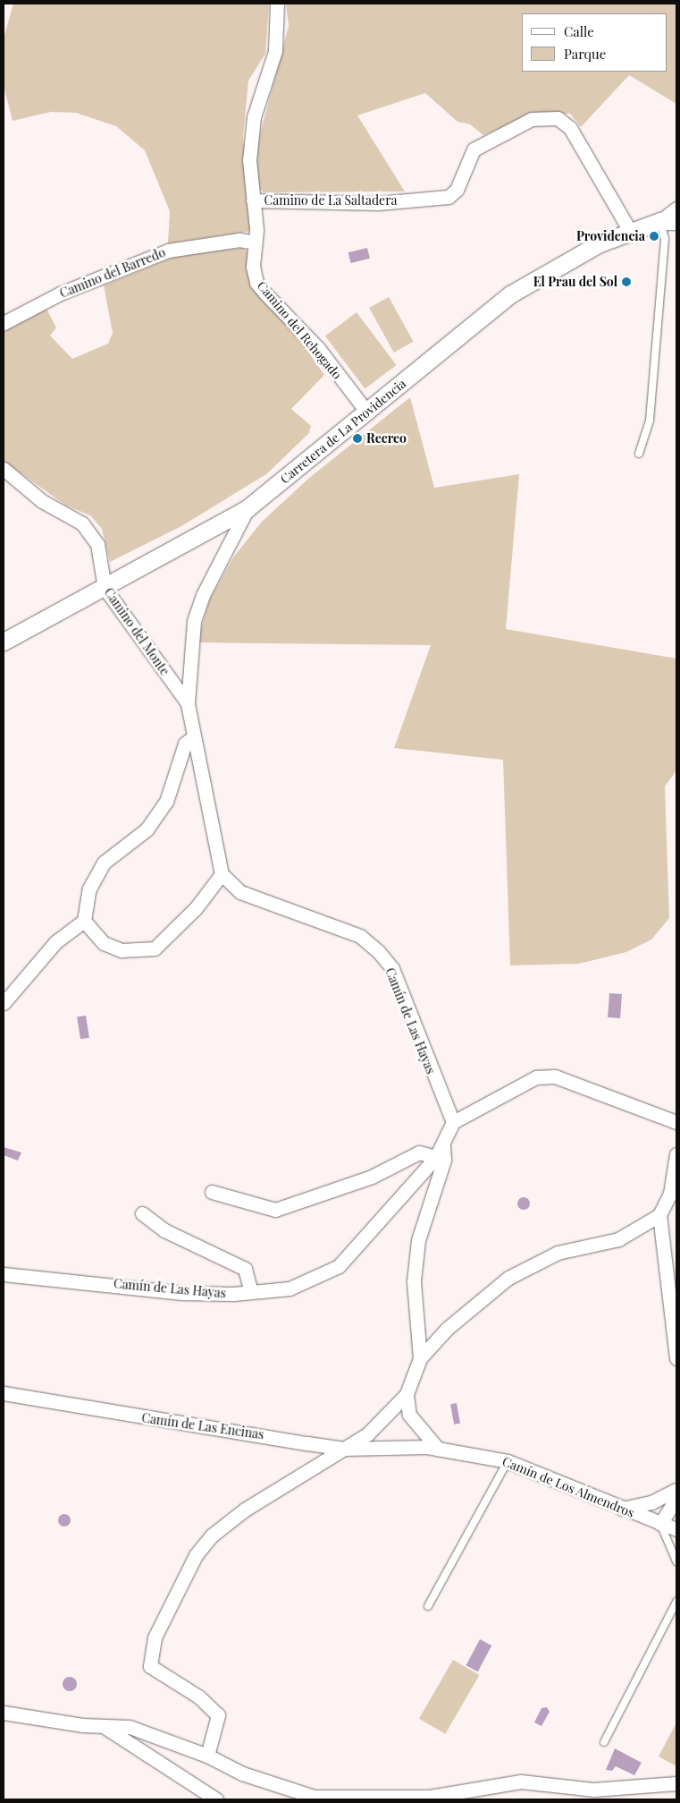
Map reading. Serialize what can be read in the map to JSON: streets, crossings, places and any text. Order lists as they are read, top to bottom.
{
  "streets": {
    "street": [
      "Camino de La Saltadera",
      "Camino del Barredo",
      "Camino del Rehogado",
      "Carretera de La Providencia",
      "Camino del Monte",
      "Camín de Las Hayas",
      "Camín de Las Encinas",
      "Camín de Los Almendros"
    ]
  },
  "crossings": [
    ["Camino de La Saltadera", "Camino del Rehogado"],
    ["Camino de La Saltadera", "Carretera de La Providencia"],
    ["Camino del Barredo", "Camino del Rehogado"],
    ["Camino del Rehogado", "Carretera de La Providencia"],
    ["Carretera de La Providencia", "Camino del Monte"],
    ["Camín de Las Encinas", "Camín de Los Almendros"]
  ],
  "places": ["Providencia", "El Prau del Sol", "Recreo"],
  "legend": ["Calle", "Parque"]
}
